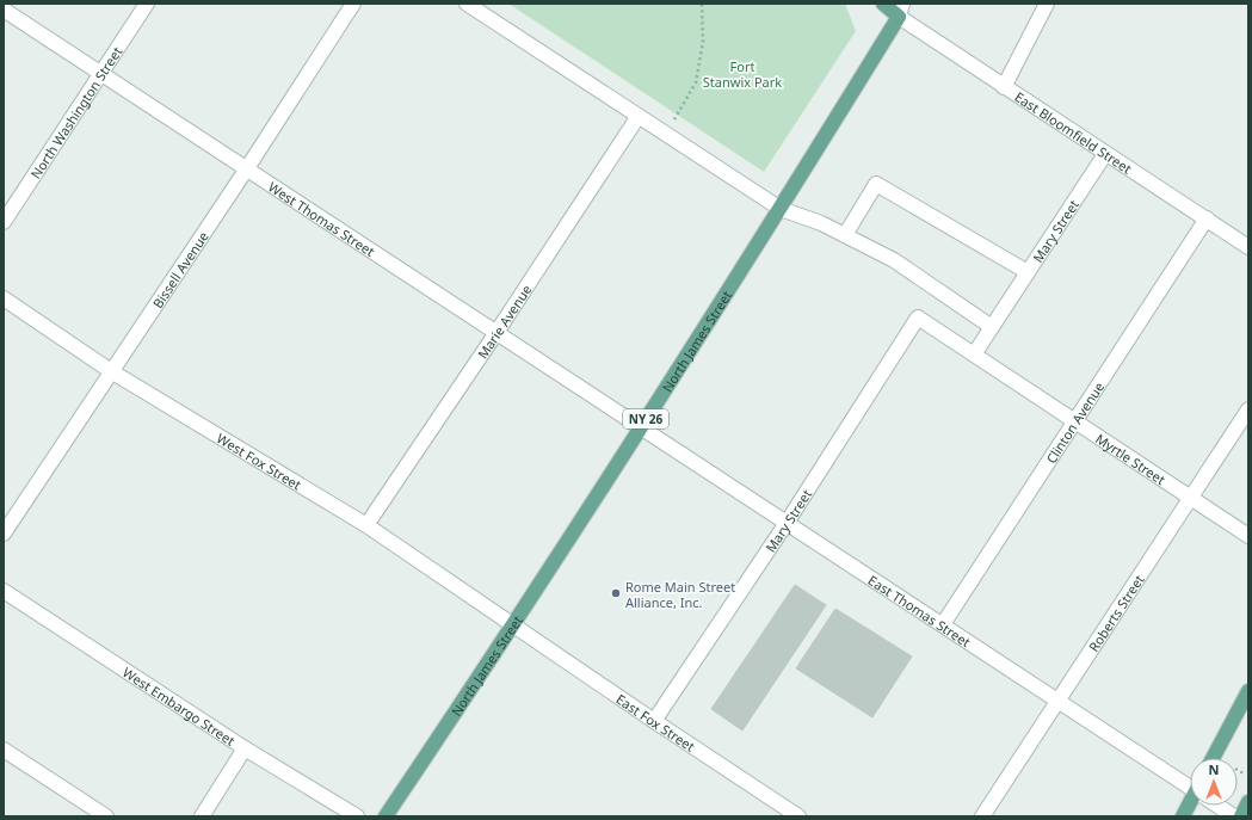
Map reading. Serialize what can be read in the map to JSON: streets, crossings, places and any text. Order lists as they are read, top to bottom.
{
  "streets": {
    "main road": ["North James Street", "NY 26"],
    "street": [
      "North Washington Street",
      "East Bloomfield Street",
      "West Thomas Street",
      "Mary Street",
      "Bissell Avenue",
      "Marie Avenue",
      "Clinton Avenue",
      "Myrtle Street",
      "West Fox Street",
      "East Thomas Street",
      "Roberts Street",
      "West Embargo Street",
      "East Fox Street"
    ]
  },
  "crossings": [
    ["North Washington Street", "West Thomas Street"],
    ["East Bloomfield Street", "Mary Street"],
    ["East Bloomfield Street", "North James Street"],
    ["East Bloomfield Street", "Clinton Avenue"],
    ["West Thomas Street", "Bissell Avenue"],
    ["West Thomas Street", "Marie Avenue"],
    ["West Thomas Street", "North James Street"],
    ["West Thomas Street", "East Thomas Street"],
    ["Mary Street", "Myrtle Street"],
    ["Mary Street", "East Thomas Street"],
    ["Mary Street", "East Fox Street"],
    ["Bissell Avenue", "West Fox Street"],
    ["Marie Avenue", "West Fox Street"],
    ["North James Street", "West Fox Street"],
    ["North James Street", "East Thomas Street"],
    ["North James Street", "East Fox Street"],
    ["Clinton Avenue", "Myrtle Street"],
    ["Clinton Avenue", "East Thomas Street"],
    ["Myrtle Street", "Roberts Street"],
    ["West Fox Street", "East Fox Street"],
    ["East Thomas Street", "Roberts Street"]
  ],
  "parks": ["Fort Stanwix Park"],
  "places": ["Rome Main Street Alliance, Inc."],
  "north": "top"
}
